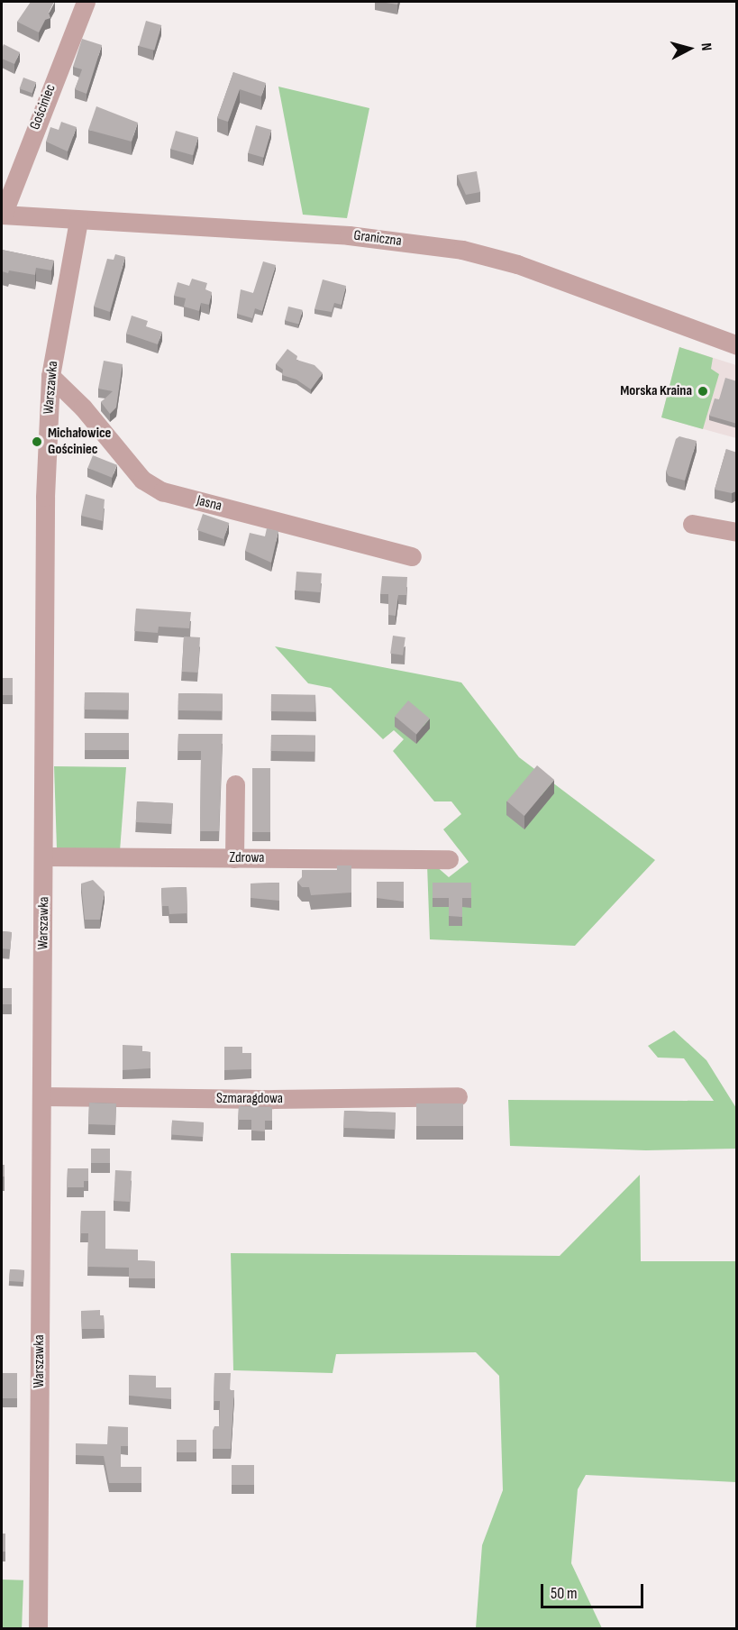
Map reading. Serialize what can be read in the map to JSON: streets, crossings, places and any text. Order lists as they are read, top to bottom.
{
  "streets": {
    "street": [
      "Gościniec",
      "Graniczna",
      "Warszawka",
      "Jasna",
      "Zdrowa",
      "Szmaragdowa"
    ]
  },
  "crossings": [
    ["Gościniec", "Graniczna"],
    ["Graniczna", "Warszawka"],
    ["Warszawka", "Jasna"],
    ["Warszawka", "Zdrowa"],
    ["Warszawka", "Szmaragdowa"]
  ],
  "places": ["Morska Kraina", "Michałowice Gościniec"],
  "scale_bar": "50 m",
  "north": "right"
}
